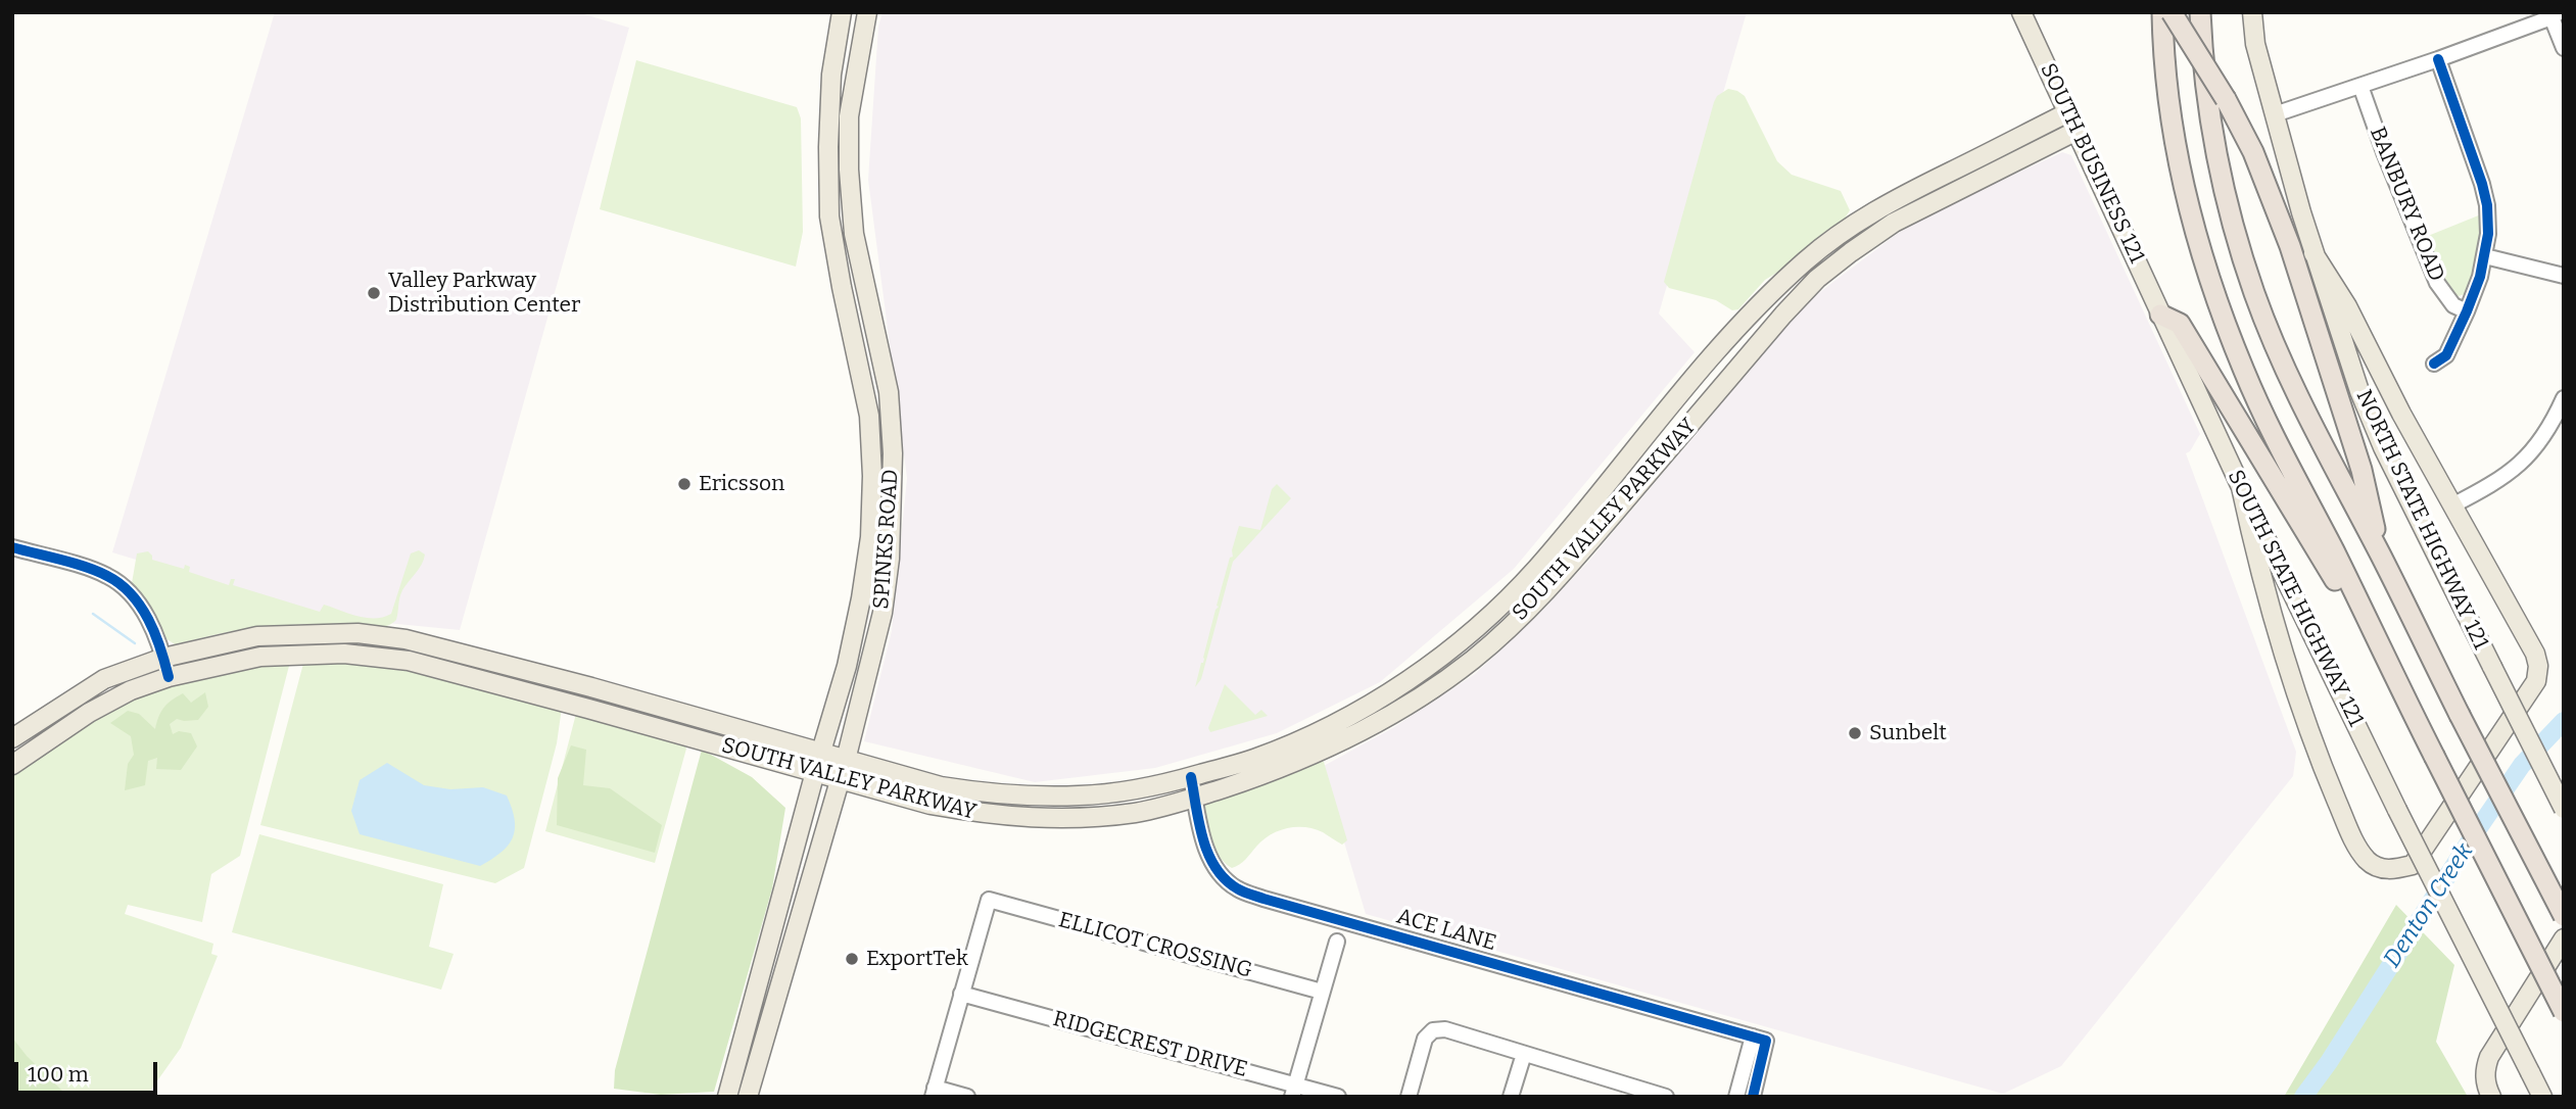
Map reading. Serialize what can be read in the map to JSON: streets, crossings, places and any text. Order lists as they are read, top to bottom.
{
  "streets": {
    "main road": [
      "SOUTH BUSINESS 121",
      "SOUTH VALLEY PARKWAY",
      "NORTH STATE HIGHWAY 121",
      "SPINKS ROAD",
      "SOUTH STATE HIGHWAY 121"
    ],
    "street": [
      "BANBURY ROAD",
      "ACE LANE",
      "ELLICOT CROSSING",
      "RIDGECREST DRIVE"
    ]
  },
  "crossings": [
    ["SOUTH BUSINESS 121", "SOUTH VALLEY PARKWAY"],
    ["SOUTH BUSINESS 121", "SOUTH STATE HIGHWAY 121"],
    ["SOUTH VALLEY PARKWAY", "SPINKS ROAD"],
    ["SOUTH VALLEY PARKWAY", "ACE LANE"],
    ["ELLICOT CROSSING", "RIDGECREST DRIVE"]
  ],
  "water": ["Denton Creek"],
  "places": [
    "Valley Parkway Distribution Center",
    "Ericsson",
    "Sunbelt",
    "ExportTek"
  ],
  "scale_bar": "100 m"
}
